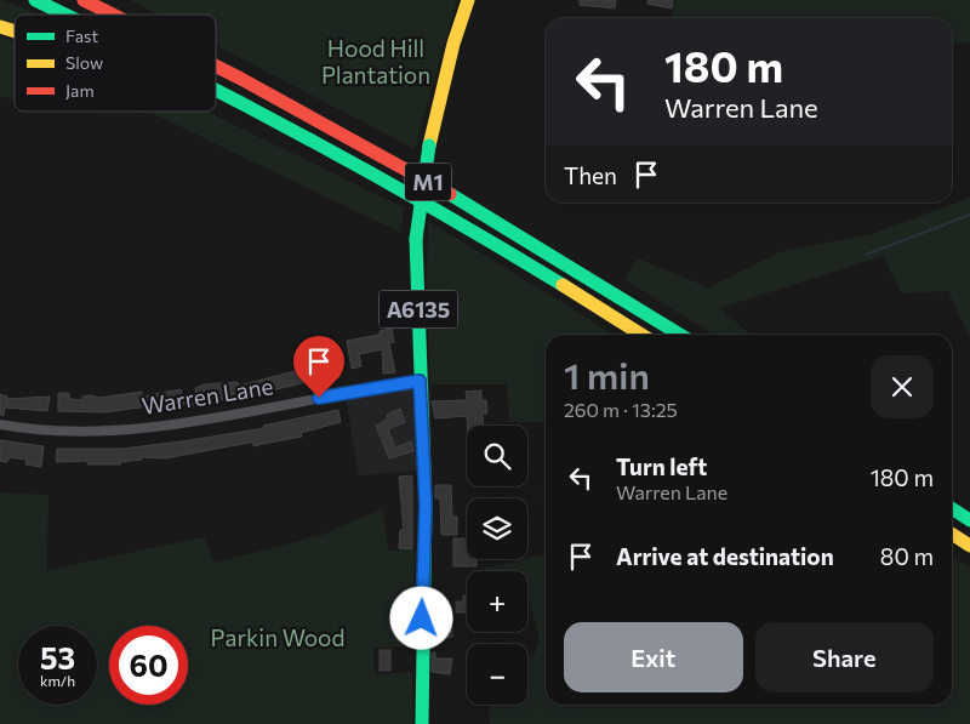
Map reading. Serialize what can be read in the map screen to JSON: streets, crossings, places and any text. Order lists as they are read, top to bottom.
{
  "streets": {
    "main road": ["M1", "A6135"],
    "street": ["Warren Lane"]
  },
  "crossings": [
    ["A6135", "Warren Lane"]
  ],
  "parks": ["Hood Hill Plantation", "Parkin Wood"],
  "legend": ["Fast", "Slow", "Jam"],
  "page": {
    "turn": ["180 m", "Warren Lane"],
    "then": "Then",
    "heading": ["1 min", "260 m · 13:25"],
    "map_buttons": ["+", "−"],
    "list": [
      {
        "name": "Turn left",
        "note": "Warren Lane",
        "value": "180 m"
      },
      {
        "name": "Arrive at destination",
        "value": "80 m"
      }
    ],
    "buttons": ["Exit", "Share"],
    "speed": "53 km/h",
    "limit": "60"
  }
}
